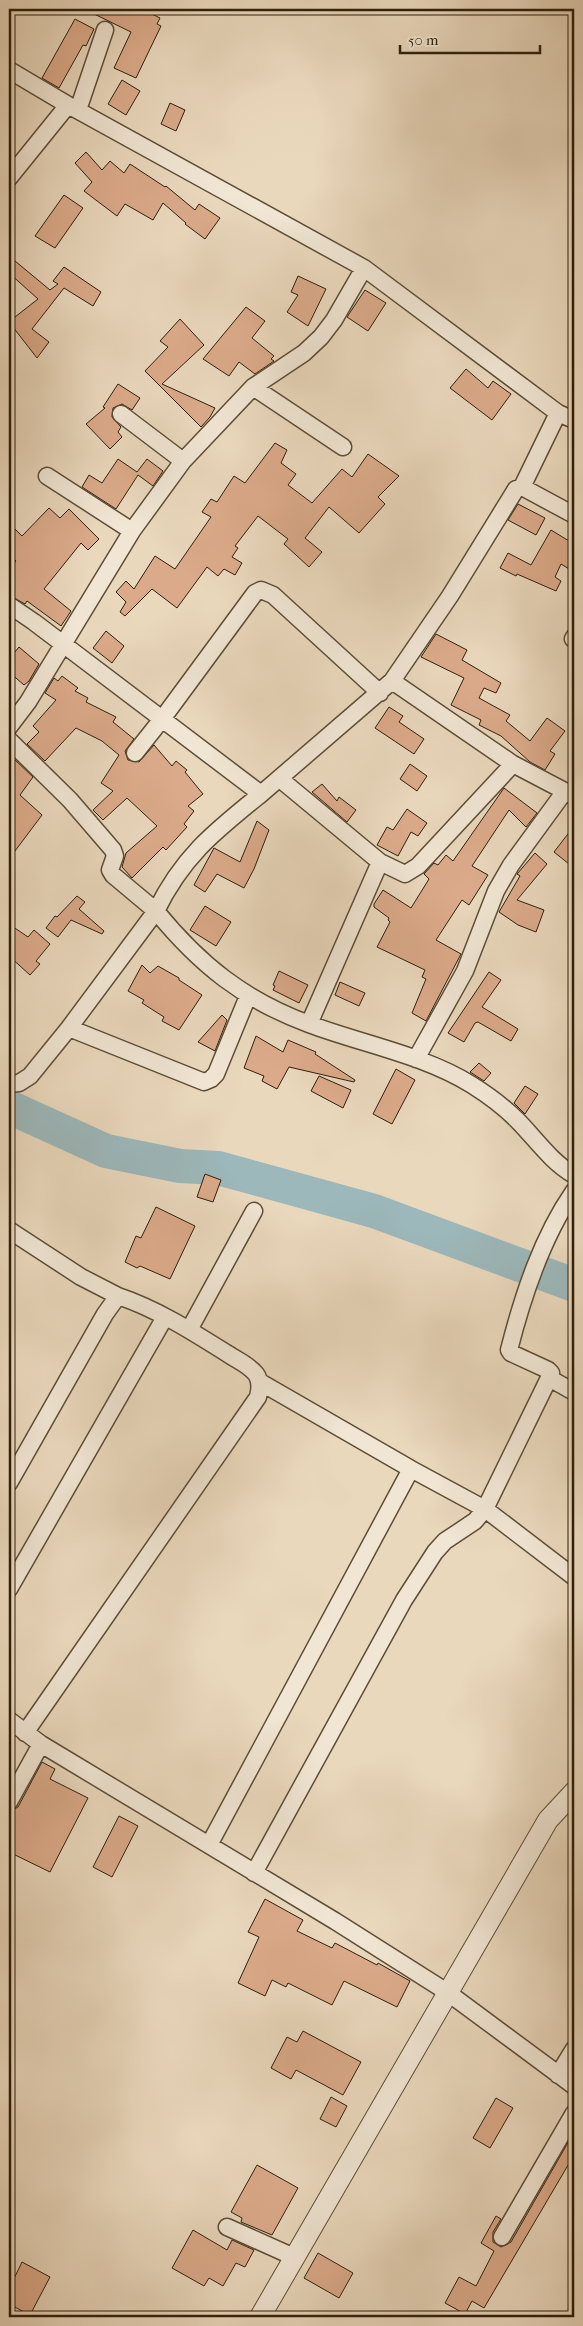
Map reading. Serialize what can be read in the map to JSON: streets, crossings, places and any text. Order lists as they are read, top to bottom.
{
  "scale_bar": "50 m"
}
